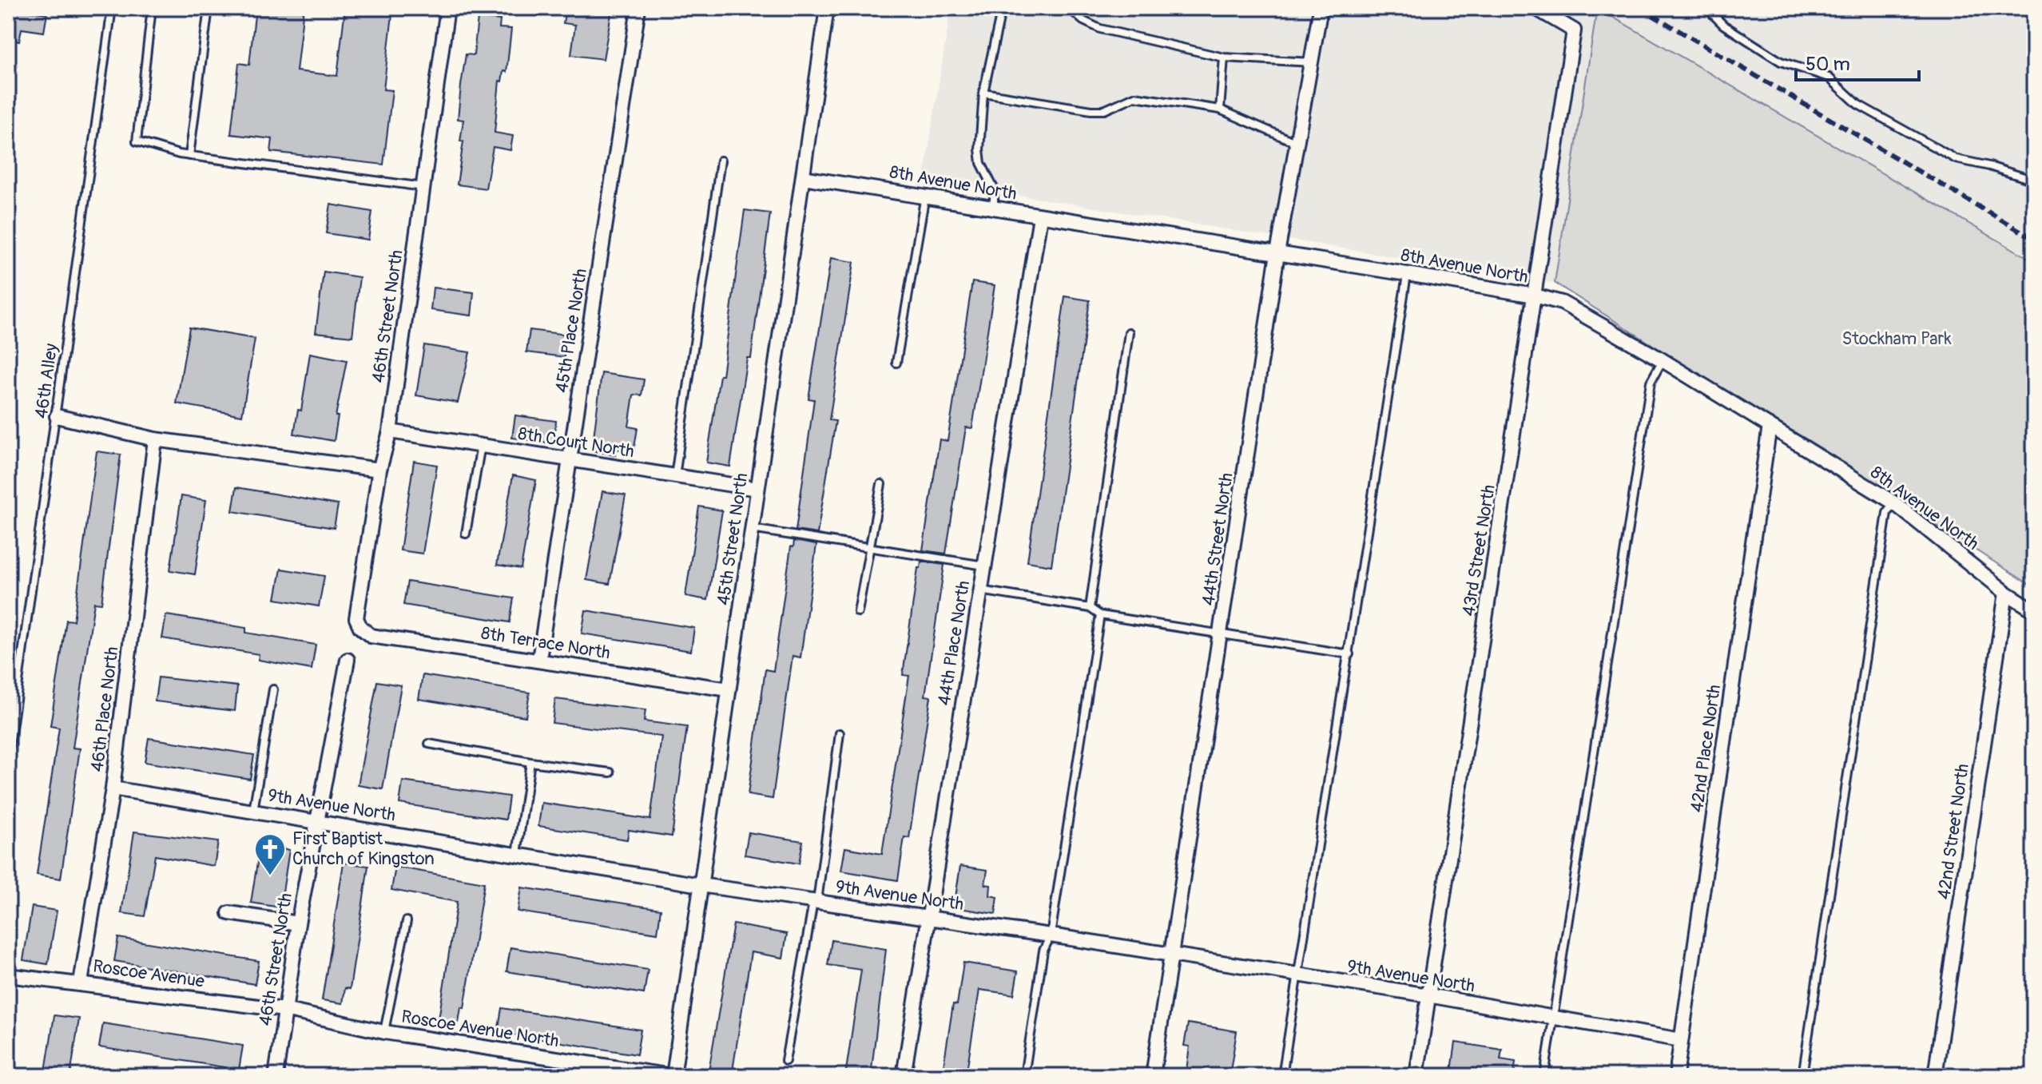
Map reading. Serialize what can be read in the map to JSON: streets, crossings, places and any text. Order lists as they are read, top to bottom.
{
  "streets": {
    "street": [
      "8th Avenue North",
      "46th Street North",
      "45th Place North",
      "8th Court North",
      "45th Street North",
      "44th Street North",
      "43rd Street North",
      "8th Terrace North",
      "44th Place North",
      "46th Place North",
      "42nd Place North",
      "9th Avenue North",
      "42nd Street North",
      "Roscoe Avenue",
      "Roscoe Avenue North"
    ],
    "lane": ["46th Alley"]
  },
  "crossings": [
    ["8th Avenue North", "45th Street North"],
    ["8th Avenue North", "44th Street North"],
    ["8th Avenue North", "43rd Street North"],
    ["8th Avenue North", "44th Place North"],
    ["8th Avenue North", "42nd Place North"],
    ["8th Avenue North", "42nd Street North"],
    ["46th Street North", "8th Court North"],
    ["46th Street North", "8th Terrace North"],
    ["46th Street North", "9th Avenue North"],
    ["46th Street North", "Roscoe Avenue"],
    ["46th Street North", "Roscoe Avenue North"],
    ["45th Place North", "8th Court North"],
    ["45th Place North", "8th Terrace North"],
    ["8th Court North", "45th Street North"],
    ["45th Street North", "8th Terrace North"],
    ["45th Street North", "9th Avenue North"],
    ["45th Street North", "Roscoe Avenue North"],
    ["44th Street North", "9th Avenue North"],
    ["43rd Street North", "9th Avenue North"],
    ["44th Place North", "9th Avenue North"],
    ["46th Place North", "9th Avenue North"],
    ["46th Place North", "Roscoe Avenue"],
    ["42nd Place North", "9th Avenue North"],
    ["Roscoe Avenue", "Roscoe Avenue North"]
  ],
  "parks": ["Stockham Park"],
  "places": {
    "church": ["First Baptist Church of Kingston"]
  },
  "scale_bar": "50 m"
}
